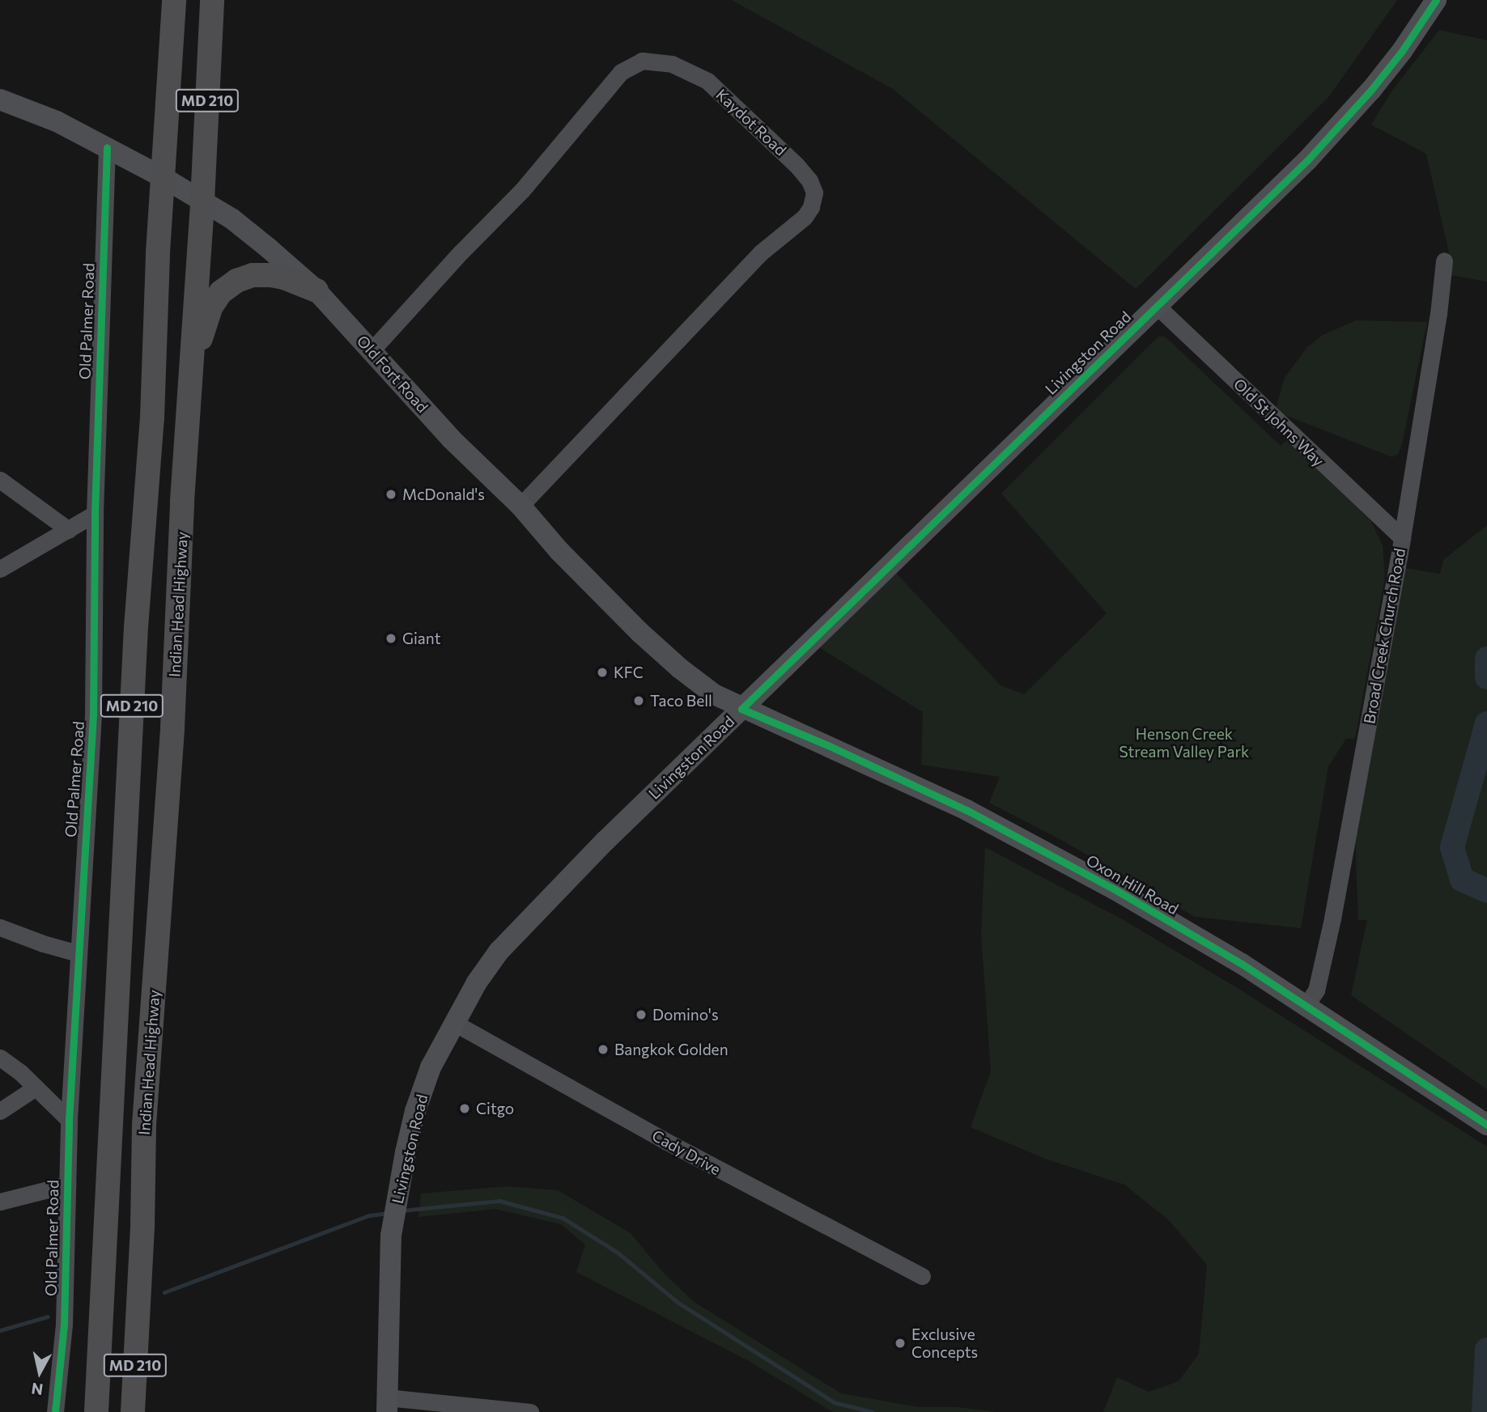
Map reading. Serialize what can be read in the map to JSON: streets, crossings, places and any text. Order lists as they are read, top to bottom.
{
  "streets": {
    "highway": ["MD 210", "Indian Head Highway"],
    "main road": ["Livingston Road", "Old Fort Road", "Oxon Hill Road"],
    "street": [
      "Kaydot Road",
      "Old Palmer Road",
      "Old St Johns Way",
      "Broad Creek Church Road",
      "Cady Drive"
    ]
  },
  "crossings": [
    ["MD 210", "Old Fort Road"],
    ["Kaydot Road", "Old Fort Road"],
    ["Old Palmer Road", "Old Fort Road"],
    ["Livingston Road", "Old Fort Road"],
    ["Livingston Road", "Old St Johns Way"],
    ["Livingston Road", "Oxon Hill Road"],
    ["Livingston Road", "Cady Drive"],
    ["Old Fort Road", "Indian Head Highway"],
    ["Old Fort Road", "Oxon Hill Road"],
    ["Old St Johns Way", "Broad Creek Church Road"],
    ["Broad Creek Church Road", "Oxon Hill Road"]
  ],
  "parks": ["Henson Creek Stream Valley Park"],
  "places": [
    "McDonald's",
    "Giant",
    "KFC",
    "Taco Bell",
    "Domino's",
    "Bangkok Golden",
    "Citgo",
    "Exclusive Concepts"
  ],
  "north": "bottom"
}
